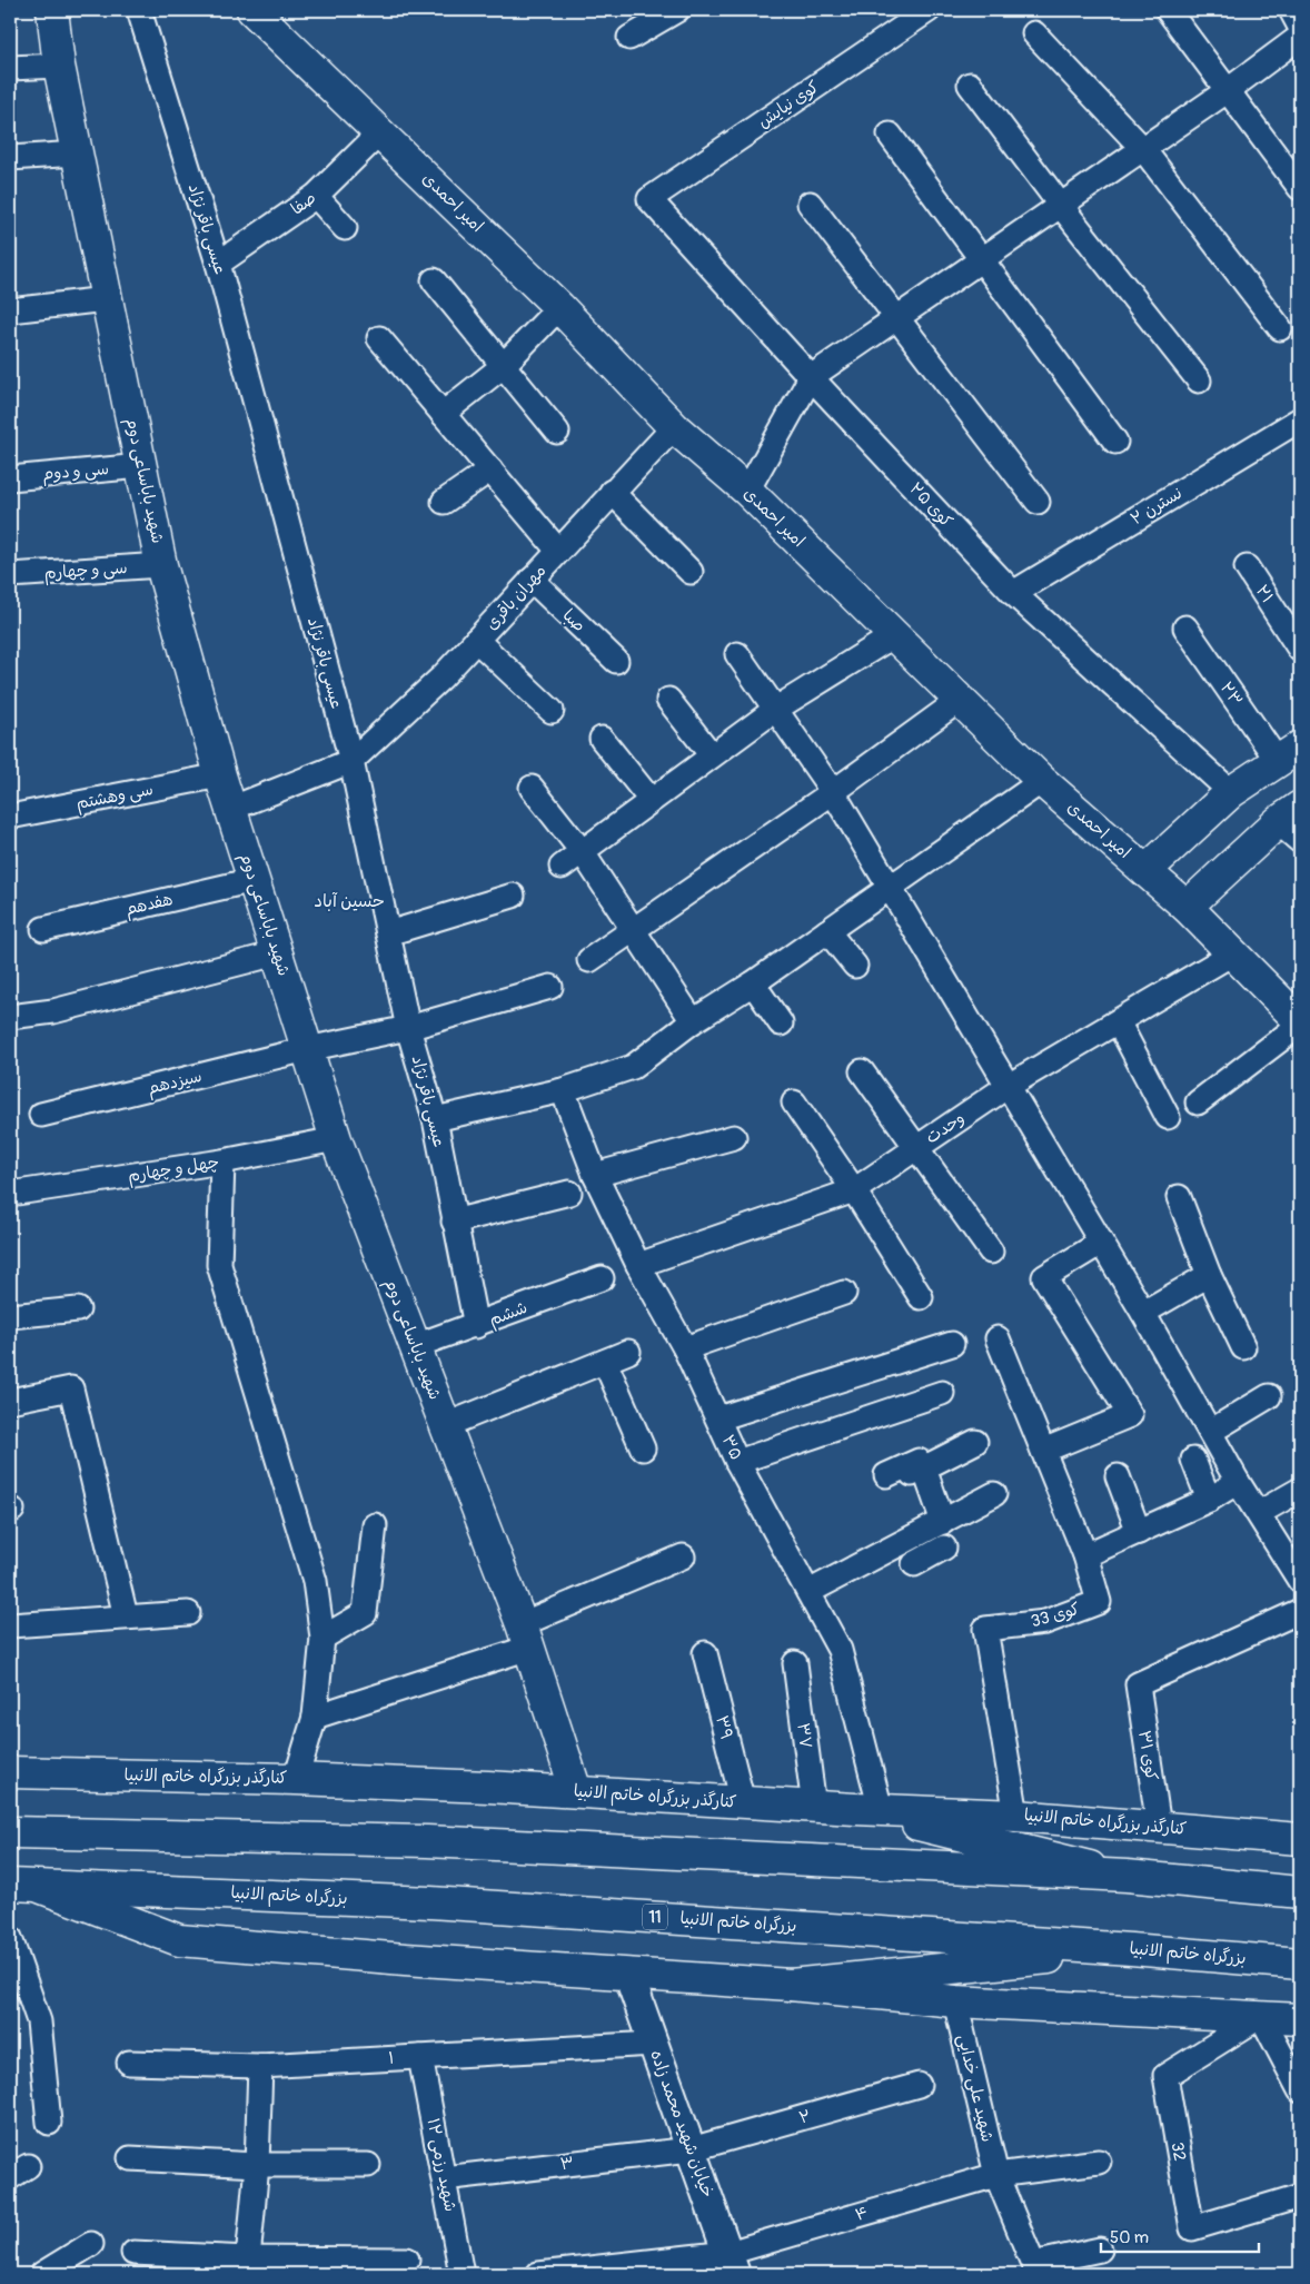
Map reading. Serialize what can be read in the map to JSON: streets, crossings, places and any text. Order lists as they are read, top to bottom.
{
  "streets": {
    "main road": [
      "امیر احمدی",
      "شهید باباساعی دوم",
      "کنارگذر بزرگراه خاتم الانبیا",
      "بزرگراه خاتم الانبیا",
      "11"
    ],
    "street": [
      "کوی نیایش",
      "صفا",
      "عیسی باقر نژاد",
      "سی و دوم",
      "کوی ۲۵",
      "نسترن ۲",
      "سی و چهارم",
      "۲۱",
      "مهران باقری",
      "صبا",
      "۲۳",
      "سی وهشتم",
      "هفدهم",
      "سیزدهم",
      "وحدت",
      "چهل و چهارم",
      "ششم",
      "۳۵",
      "کوی 33",
      "۳۹",
      "۳۷",
      "کوی ۳۱",
      "۱",
      "شهید علی خدایی",
      "۲",
      "خیابان شهید محمد زاده",
      "32",
      "۳",
      "شهید رزمی ۱۲",
      "۴"
    ]
  },
  "crossings": [
    ["کوی نیایش", "کوی ۲۵"],
    ["امیر احمدی", "صفا"],
    ["امیر احمدی", "مهران باقری"],
    ["امیر احمدی", "وحدت"],
    ["صفا", "عیسی باقر نژاد"],
    ["عیسی باقر نژاد", "مهران باقری"],
    ["عیسی باقر نژاد", "سیزدهم"],
    ["عیسی باقر نژاد", "ششم"],
    ["سی و دوم", "شهید باباساعی دوم"],
    ["شهید باباساعی دوم", "سی و چهارم"],
    ["شهید باباساعی دوم", "سی وهشتم"],
    ["شهید باباساعی دوم", "هفدهم"],
    ["شهید باباساعی دوم", "سیزدهم"],
    ["شهید باباساعی دوم", "چهل و چهارم"],
    ["شهید باباساعی دوم", "ششم"],
    ["شهید باباساعی دوم", "کنارگذر بزرگراه خاتم الانبیا"],
    ["کوی ۲۵", "نسترن ۲"],
    ["مهران باقری", "صبا"],
    ["وحدت", "۳۵"],
    ["۳۵", "کنارگذر بزرگراه خاتم الانبیا"],
    ["کوی 33", "کنارگذر بزرگراه خاتم الانبیا"],
    ["۳۹", "کنارگذر بزرگراه خاتم الانبیا"],
    ["۳۷", "کنارگذر بزرگراه خاتم الانبیا"],
    ["کوی ۳۱", "کنارگذر بزرگراه خاتم الانبیا"],
    ["۱", "خیابان شهید محمد زاده"],
    ["۱", "شهید رزمی ۱۲"],
    ["شهید علی خدایی", "۴"],
    ["۲", "خیابان شهید محمد زاده"],
    ["۲", "۳"],
    ["خیابان شهید محمد زاده", "۳"],
    ["خیابان شهید محمد زاده", "۴"],
    ["۳", "شهید رزمی ۱۲"]
  ],
  "districts": ["حسین آباد"],
  "scale_bar": "50 m"
}
